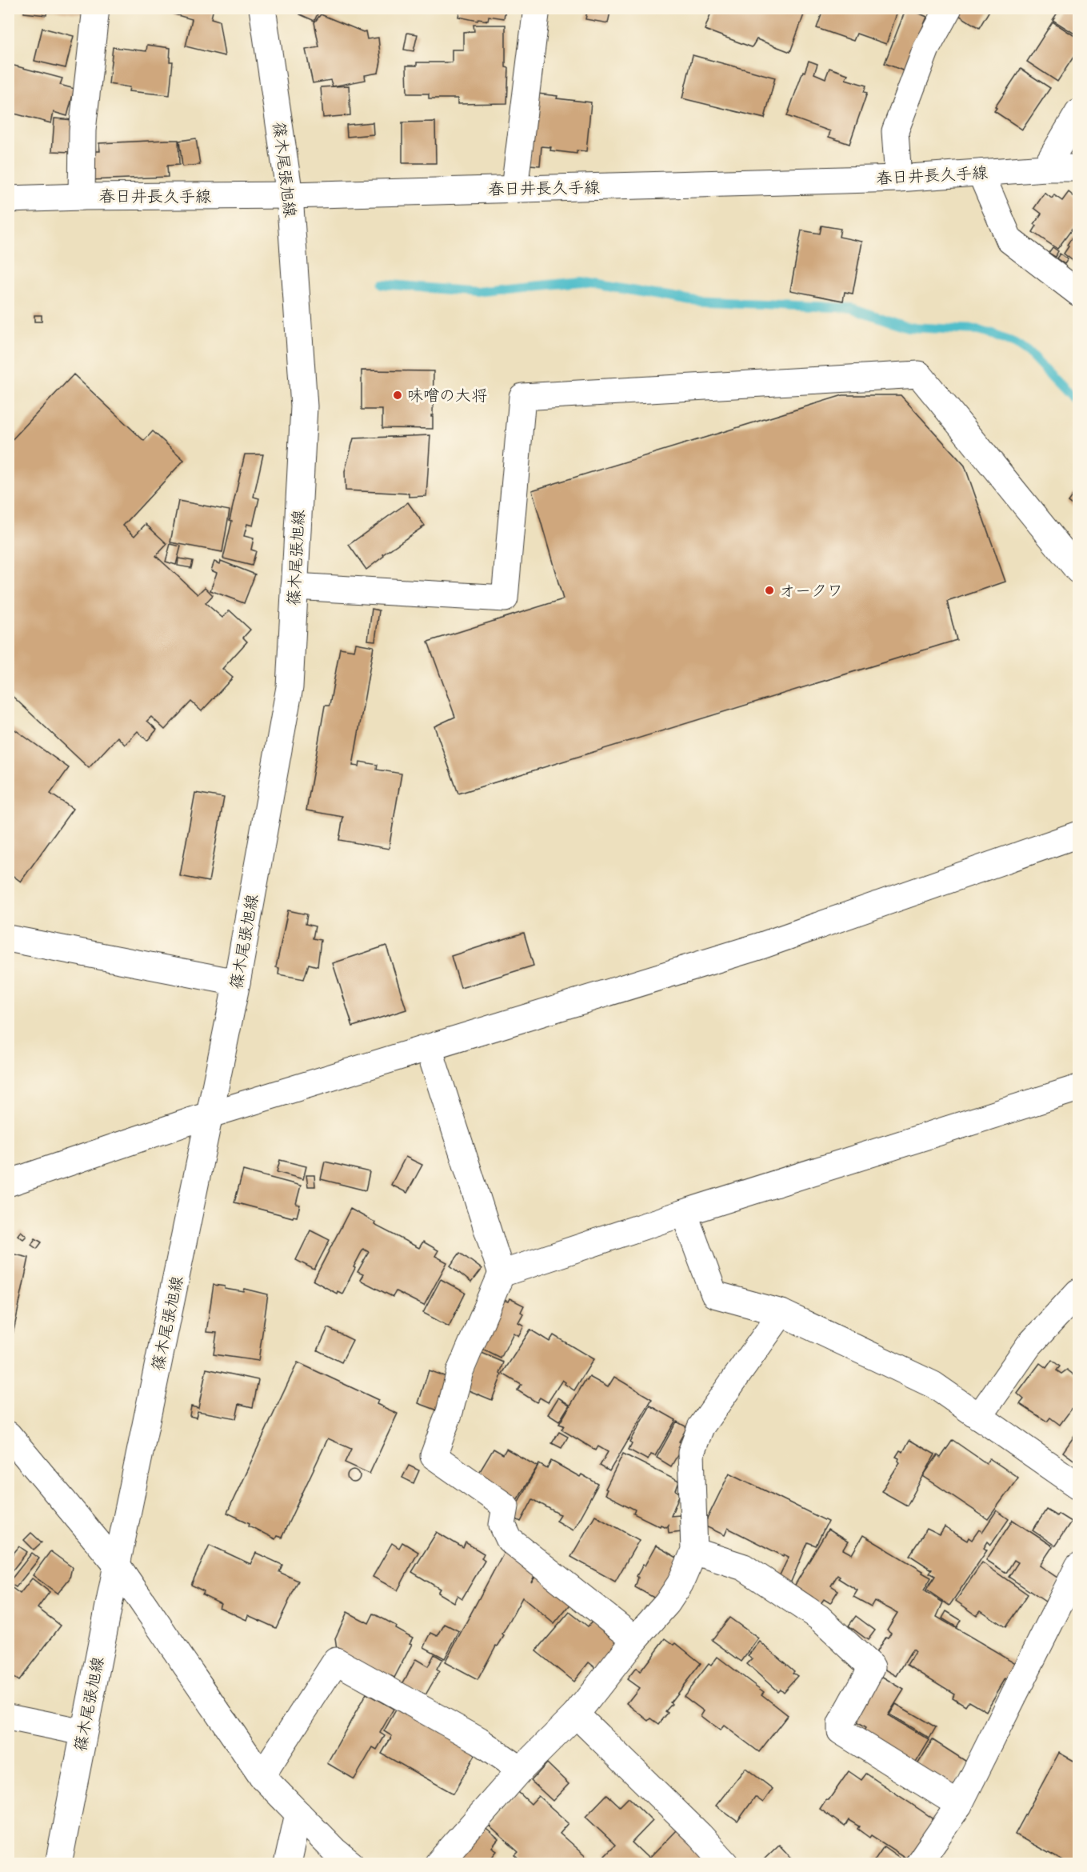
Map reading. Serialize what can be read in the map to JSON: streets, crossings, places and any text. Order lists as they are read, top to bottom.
{
  "streets": {
    "street": ["篠木尾張旭線", "春日井長久手線"]
  },
  "crossings": [
    ["篠木尾張旭線", "春日井長久手線"]
  ],
  "places": ["味噌の大将", "オークワ"]
}
